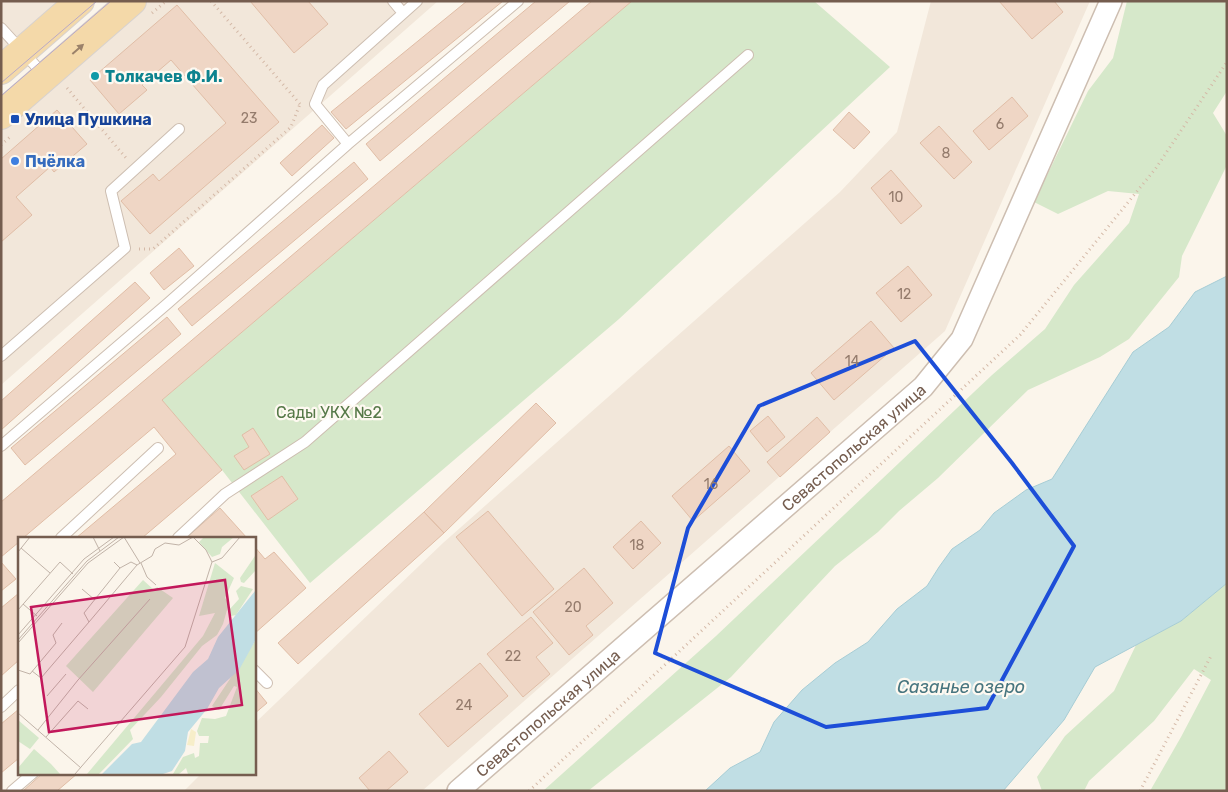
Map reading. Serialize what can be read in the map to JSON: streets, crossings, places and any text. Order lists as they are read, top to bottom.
{
  "streets": {
    "street": ["Севастопольская улица"]
  },
  "water": ["Сазанье озеро"],
  "parks": ["Сады УКХ №2"],
  "places": {
    "other": ["Толкачев Ф.И.", "Пчёлка"],
    "transit": ["Улица Пушкина"]
  },
  "house_numbers": [
    "23",
    "6",
    "8",
    "10",
    "12",
    "14",
    "16",
    "18",
    "20",
    "22",
    "24"
  ]
}
